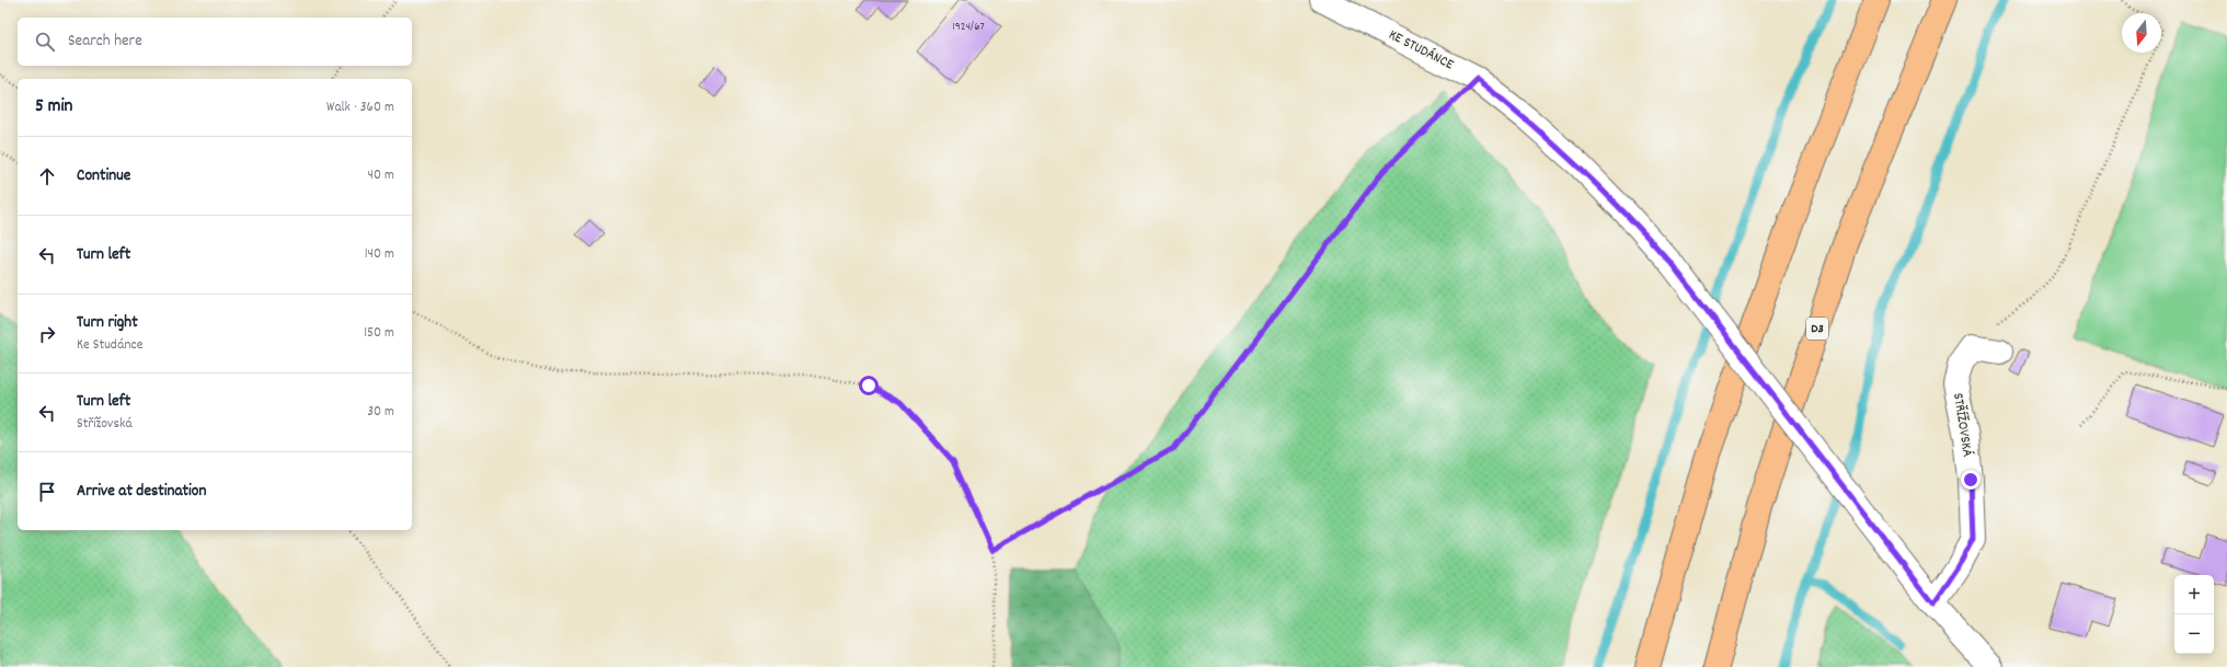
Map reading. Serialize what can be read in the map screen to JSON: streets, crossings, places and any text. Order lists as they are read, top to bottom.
{
  "streets": {
    "highway": ["D3"],
    "street": ["KE STUDÁNCE", "STŘÍŽOVSKÁ"]
  },
  "crossings": [
    ["KE STUDÁNCE", "STŘÍŽOVSKÁ"]
  ],
  "house_numbers": ["1924/67"],
  "north": "bottom",
  "page": {
    "search": "Search here",
    "heading": ["5 min", "Walk · 360 m"],
    "list": [
      ["Continue", "40 m"],
      ["Turn left", "140 m"],
      ["Turn right", "Ke Studánce", "150 m"],
      ["Turn left", "Střížovská", "30 m"],
      "Arrive at destination"
    ],
    "map_buttons": ["+", "−"]
  }
}
